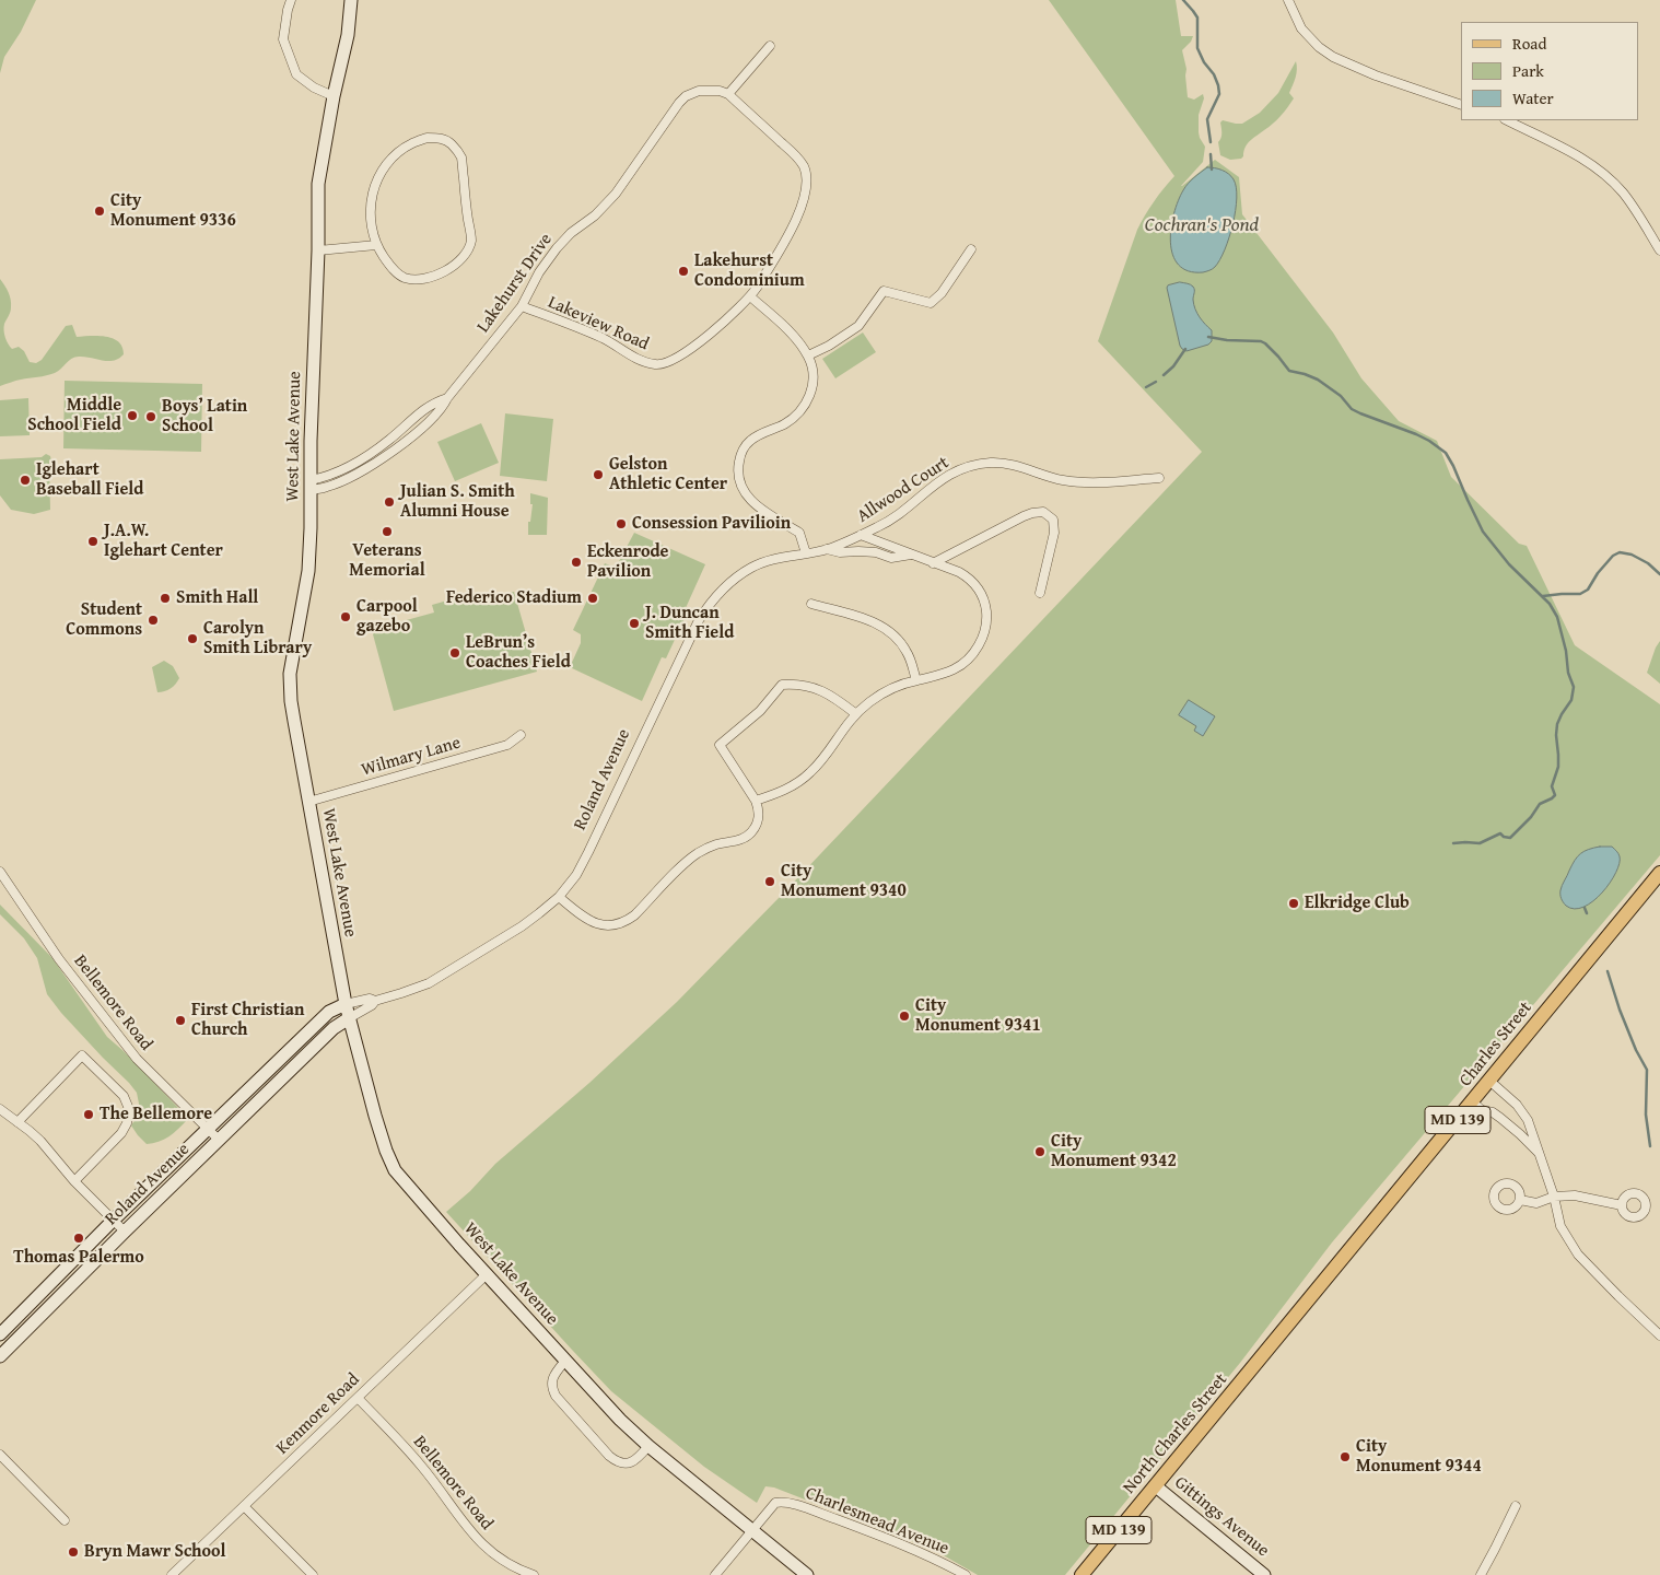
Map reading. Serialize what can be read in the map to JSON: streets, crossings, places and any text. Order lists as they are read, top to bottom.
{
  "streets": {
    "main road": ["Charles Street", "MD 139", "North Charles Street"],
    "street": [
      "Lakehurst Drive",
      "Lakeview Road",
      "West Lake Avenue",
      "Allwood Court",
      "Wilmary Lane",
      "Roland Avenue",
      "Bellemore Road",
      "Kenmore Road",
      "Gittings Avenue",
      "Charlesmead Avenue"
    ]
  },
  "crossings": [
    ["Lakehurst Drive", "Lakeview Road"],
    ["Lakehurst Drive", "West Lake Avenue"],
    ["West Lake Avenue", "Wilmary Lane"],
    ["West Lake Avenue", "Roland Avenue"],
    ["West Lake Avenue", "Kenmore Road"],
    ["West Lake Avenue", "Charlesmead Avenue"],
    ["Allwood Court", "Roland Avenue"],
    ["Roland Avenue", "Bellemore Road"],
    ["Bellemore Road", "Kenmore Road"],
    ["Charles Street", "North Charles Street"],
    ["North Charles Street", "Gittings Avenue"]
  ],
  "water": ["Cochran's Pond"],
  "places": [
    "City Monument 9336",
    "Lakehurst Condominium",
    "Middle School Field",
    "Boys’ Latin School",
    "Gelston Athletic Center",
    "Iglehart Baseball Field",
    "Julian S. Smith Alumni House",
    "Consession Pavilioin",
    "Veterans Memorial",
    "J.A.W. Iglehart Center",
    "Eckenrode Pavilion",
    "Smith Hall",
    "Federico Stadium",
    "Carpool gazebo",
    "Student Commons",
    "J. Duncan Smith Field",
    "Carolyn Smith Library",
    "LeBrun’s Coaches Field",
    "City Monument 9340",
    "Elkridge Club",
    "City Monument 9341",
    "First Christian Church",
    "The Bellemore",
    "City Monument 9342",
    "Thomas Palermo",
    "City Monument 9344",
    "Bryn Mawr School"
  ],
  "legend": ["Road", "Park", "Water"]
}
